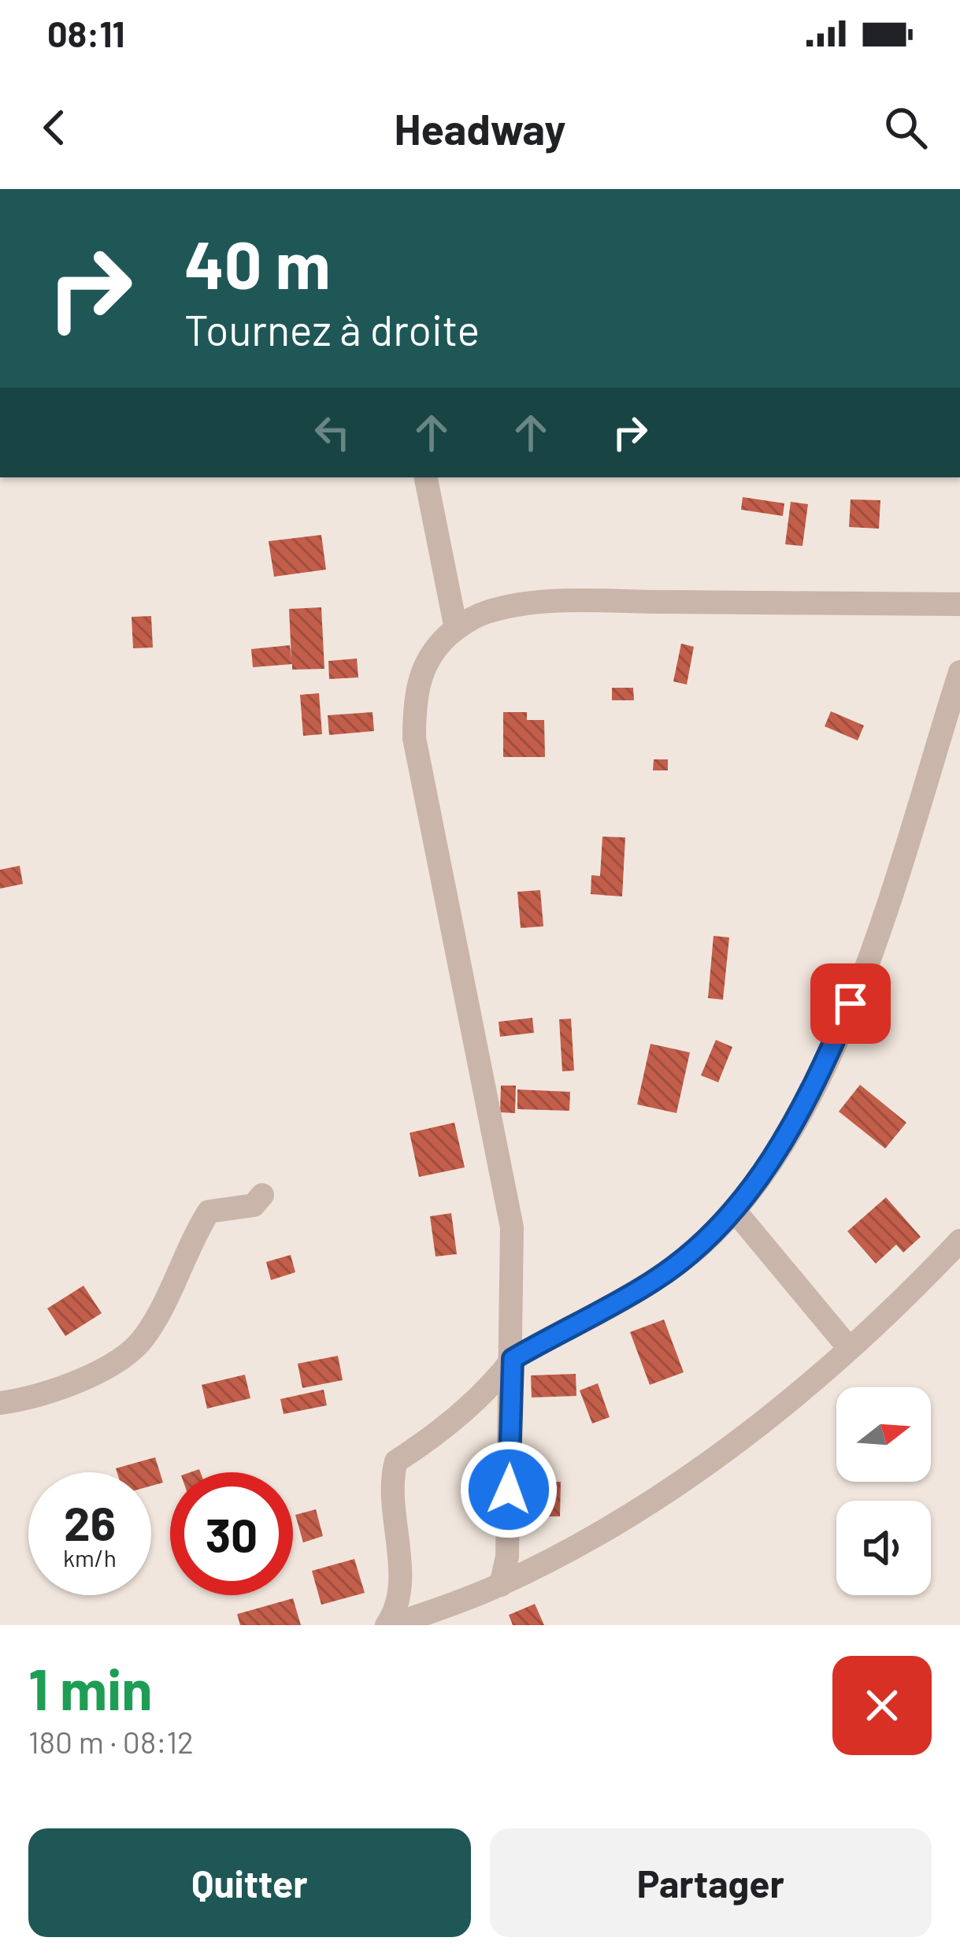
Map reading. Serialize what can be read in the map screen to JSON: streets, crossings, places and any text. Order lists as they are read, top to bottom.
{
  "north": "right",
  "page": {
    "status": "08:11",
    "header": "Headway",
    "turn": ["40 m", "Tournez à droite"],
    "speed": "26 km/h",
    "limit": "30",
    "heading": ["1 min", "180 m · 08:12"],
    "buttons": ["Quitter", "Partager"]
  }
}
